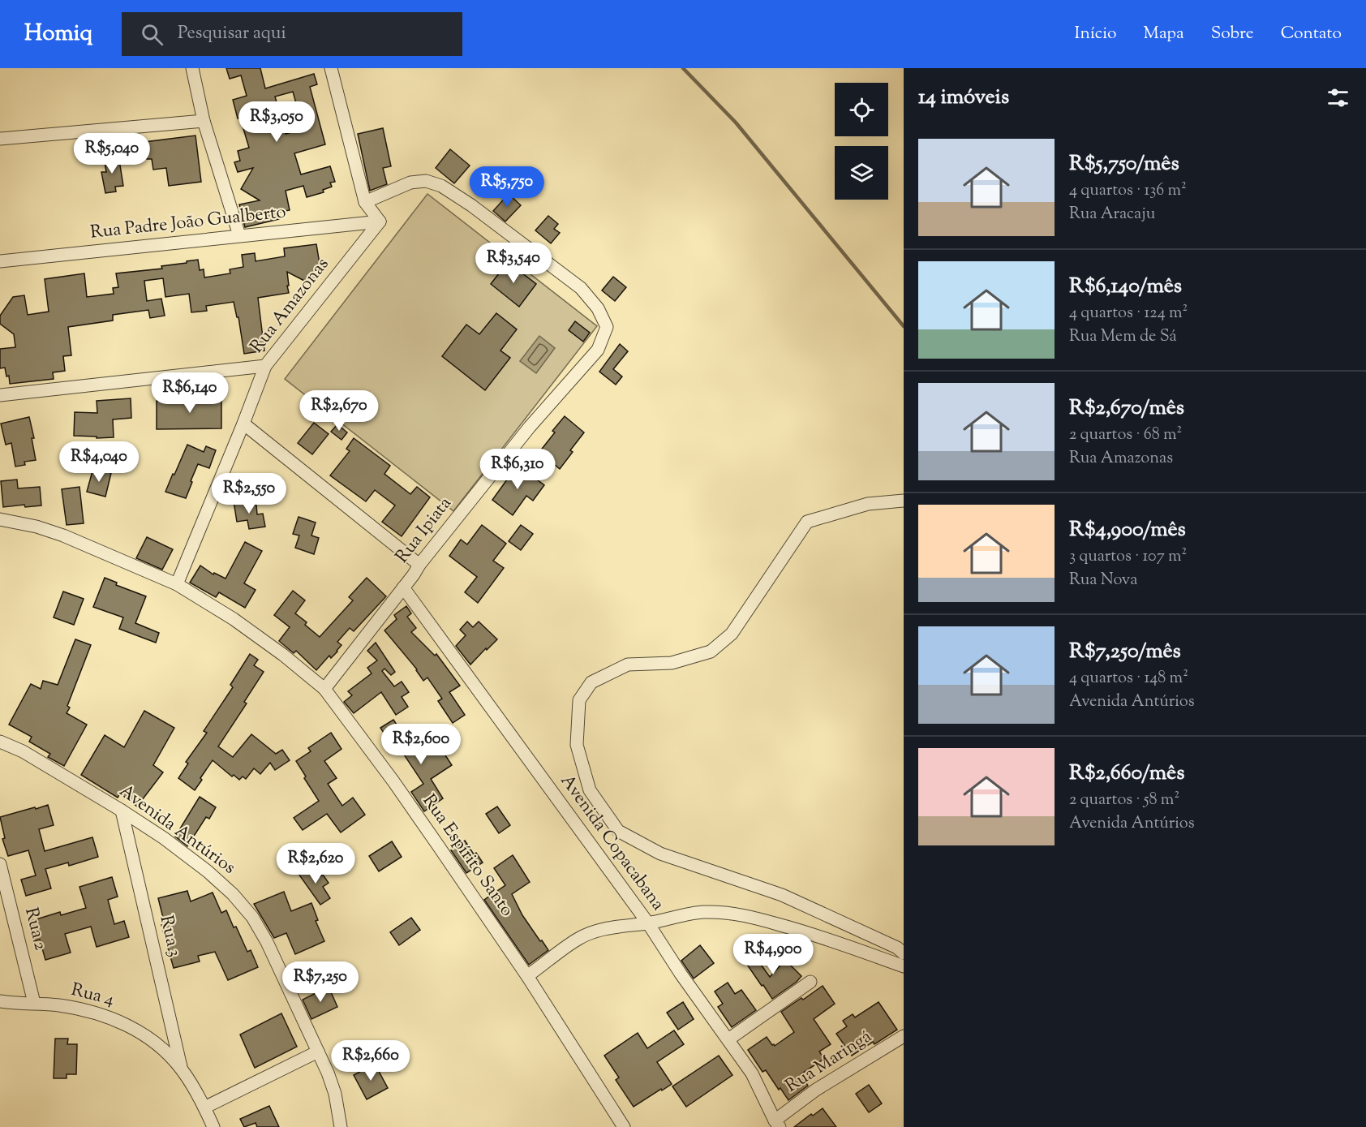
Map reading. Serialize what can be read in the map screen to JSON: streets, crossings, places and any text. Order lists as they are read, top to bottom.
{
  "streets": {
    "street": [
      "Rua Padre João Gualberto",
      "Rua Amazonas",
      "Rua Ipiata",
      "Avenida Antúrios",
      "Avenida Copacabana",
      "Rua Espírito Santo",
      "Rua 2",
      "Rua 3",
      "Rua 4",
      "Rua Maringá"
    ]
  },
  "crossings": [
    ["Rua Padre João Gualberto", "Rua Amazonas"],
    ["Rua Amazonas", "Rua Espírito Santo"],
    ["Rua Ipiata", "Avenida Copacabana"],
    ["Rua Ipiata", "Rua Espírito Santo"],
    ["Avenida Antúrios", "Rua 3"],
    ["Avenida Copacabana", "Rua Maringá"],
    ["Rua 2", "Rua 4"],
    ["Rua 3", "Rua 4"]
  ],
  "page": {
    "header": "Homiq",
    "search": "Pesquisar aqui",
    "nav": [
      "Início",
      "Mapa",
      "Sobre",
      "Contato"
    ],
    "heading": "14 imóveis",
    "price": [
      "R$3,050",
      "R$5,040",
      "R$5,750",
      "R$3,540",
      "R$6,140",
      "R$2,670",
      "R$4,040",
      "R$6,310",
      "R$2,550",
      "R$2,600",
      "R$2,620",
      "R$4,900",
      "R$7,250",
      "R$2,660"
    ],
    "list": [
      {
        "name": "R$5,750/mês",
        "note": "4 quartos · 136 m² · Rua Aracaju"
      },
      {
        "name": "R$6,140/mês",
        "note": "4 quartos · 124 m² · Rua Mem de Sá"
      },
      {
        "name": "R$2,670/mês",
        "note": "2 quartos · 68 m² · Rua Amazonas"
      },
      {
        "name": "R$4,900/mês",
        "note": "3 quartos · 107 m² · Rua Nova"
      },
      {
        "name": "R$7,250/mês",
        "note": "4 quartos · 148 m² · Avenida Antúrios"
      },
      {
        "name": "R$2,660/mês",
        "note": "2 quartos · 58 m² · Avenida Antúrios"
      }
    ]
  }
}
